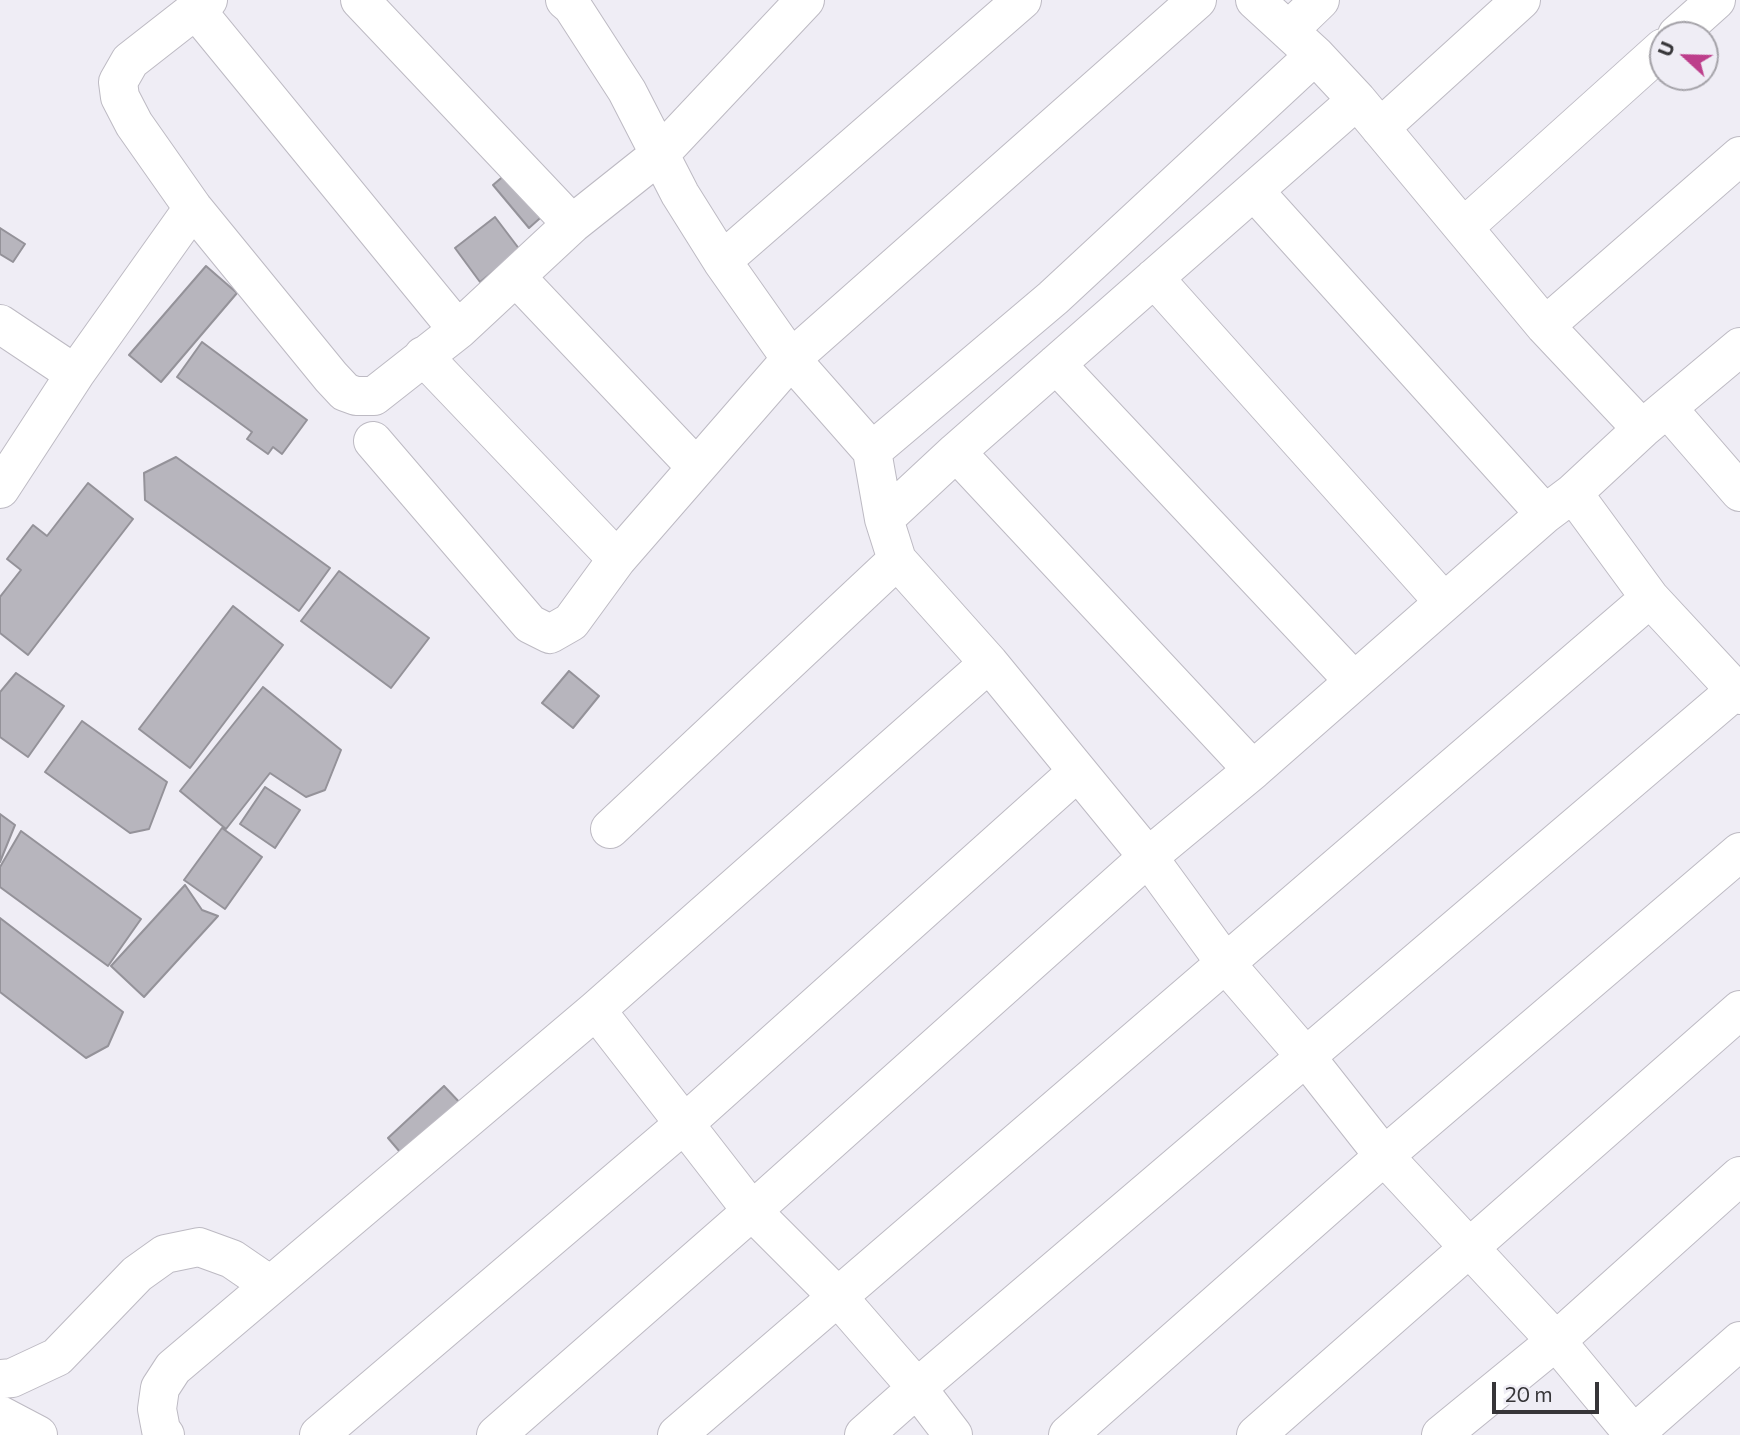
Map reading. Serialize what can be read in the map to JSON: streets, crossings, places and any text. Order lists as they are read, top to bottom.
{
  "scale_bar": "20 m",
  "north": "left"
}
